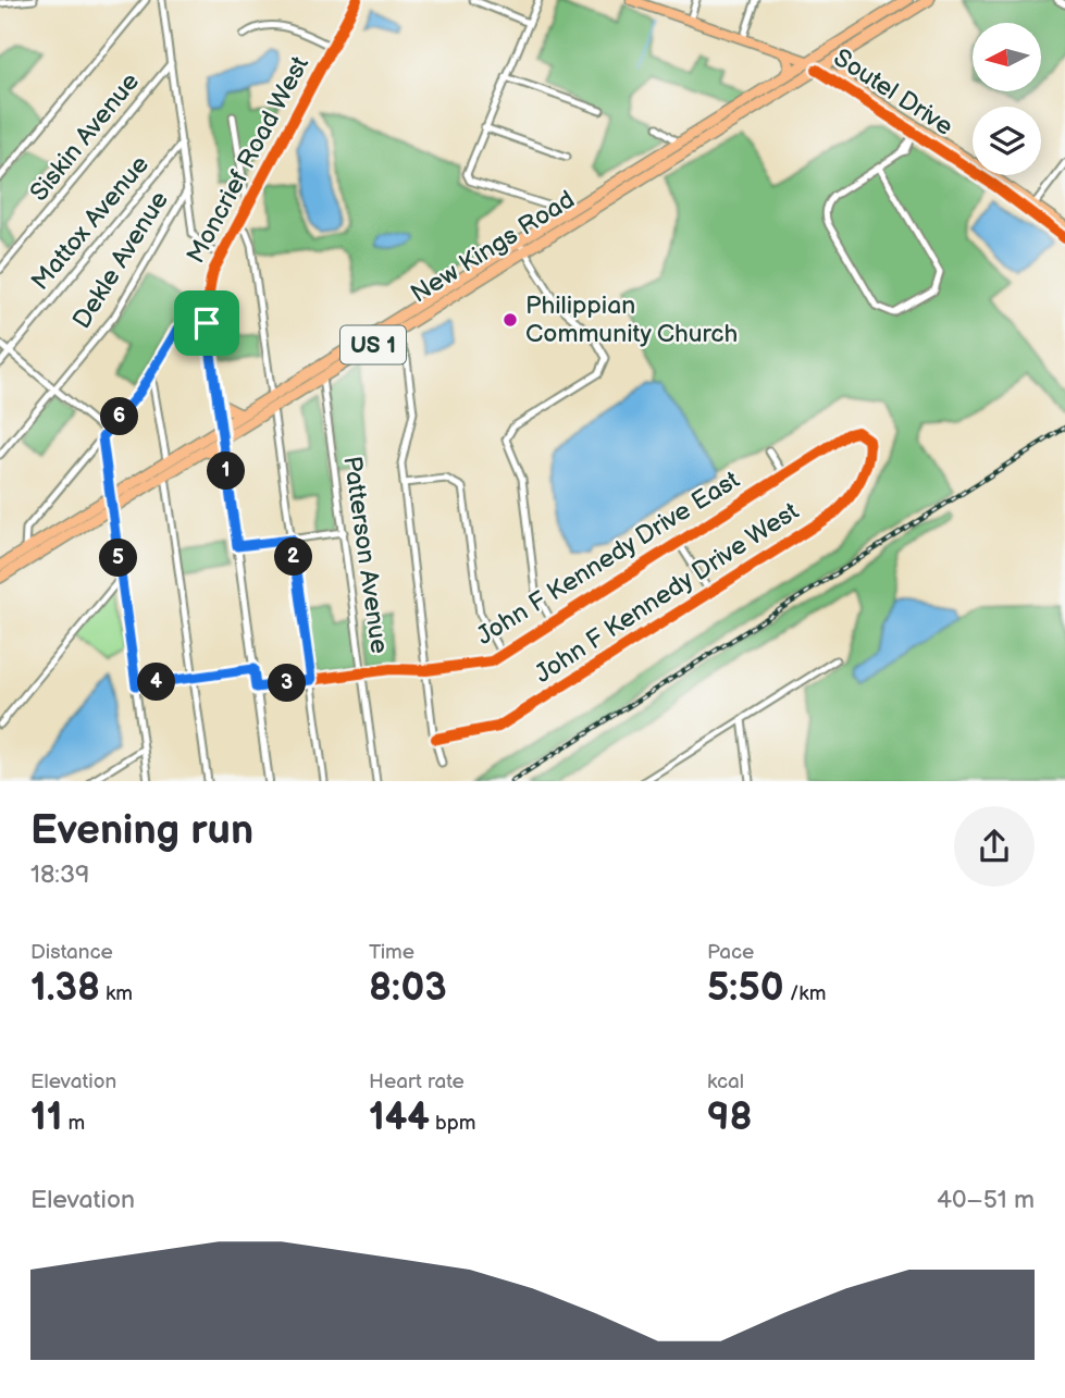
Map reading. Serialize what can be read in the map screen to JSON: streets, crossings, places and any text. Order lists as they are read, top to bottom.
{
  "streets": {
    "highway": ["New Kings Road", "US 1"],
    "main road": ["Soutel Drive", "Moncrief Road West"],
    "street": [
      "Siskin Avenue",
      "Mattox Avenue",
      "Dekle Avenue",
      "Patterson Avenue",
      "John F Kennedy Drive East",
      "John F Kennedy Drive West"
    ]
  },
  "crossings": [
    ["Soutel Drive", "New Kings Road"],
    ["Moncrief Road West", "New Kings Road"],
    ["Moncrief Road West", "John F Kennedy Drive East"],
    ["New Kings Road", "Patterson Avenue"],
    ["Patterson Avenue", "John F Kennedy Drive East"],
    ["John F Kennedy Drive East", "John F Kennedy Drive West"]
  ],
  "places": ["Philippian Community Church"],
  "north": "left",
  "page": {
    "pins": [
      "6",
      "1",
      "2",
      "5",
      "4",
      "3"
    ],
    "heading": ["Evening run", "18:39"],
    "stats": [
      ["Distance", "1.38 km"],
      ["Time", "8:03"],
      ["Pace", "5:50 /km"],
      ["Elevation", "11 m"],
      ["Heart rate", "144 bpm"],
      ["kcal", "98"]
    ],
    "chart": ["Elevation", "40–51 m"]
  }
}
